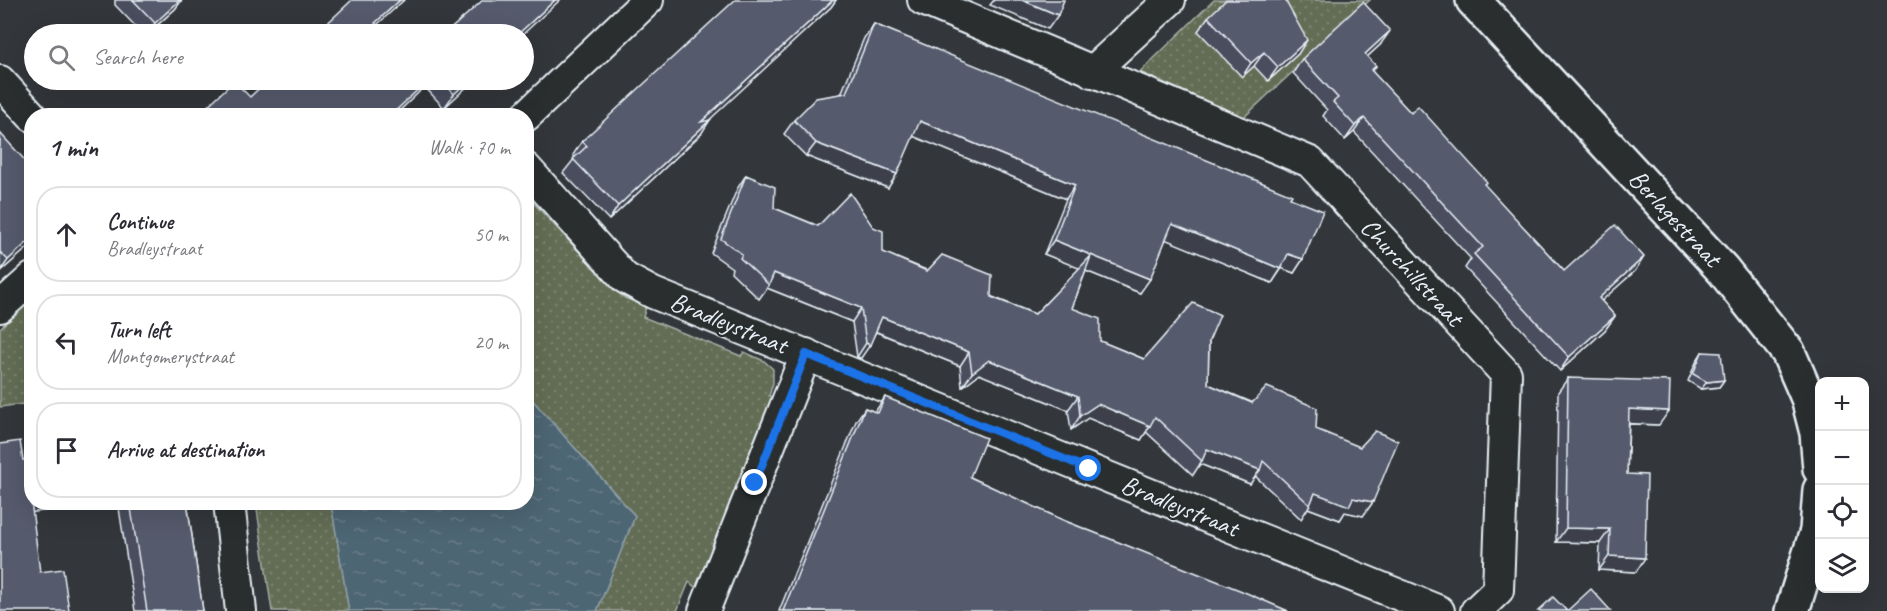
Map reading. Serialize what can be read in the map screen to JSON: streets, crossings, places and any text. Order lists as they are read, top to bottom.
{
  "streets": {
    "street": ["Berlagestraat", "Churchillstraat", "Bradleystraat"]
  },
  "page": {
    "search": "Search here",
    "heading": ["1 min", "Walk · 70 m"],
    "list": [
      ["Continue", "Bradleystraat", "50 m"],
      ["Turn left", "Montgomerystraat", "20 m"],
      "Arrive at destination"
    ],
    "map_buttons": ["+", "−"]
  }
}
